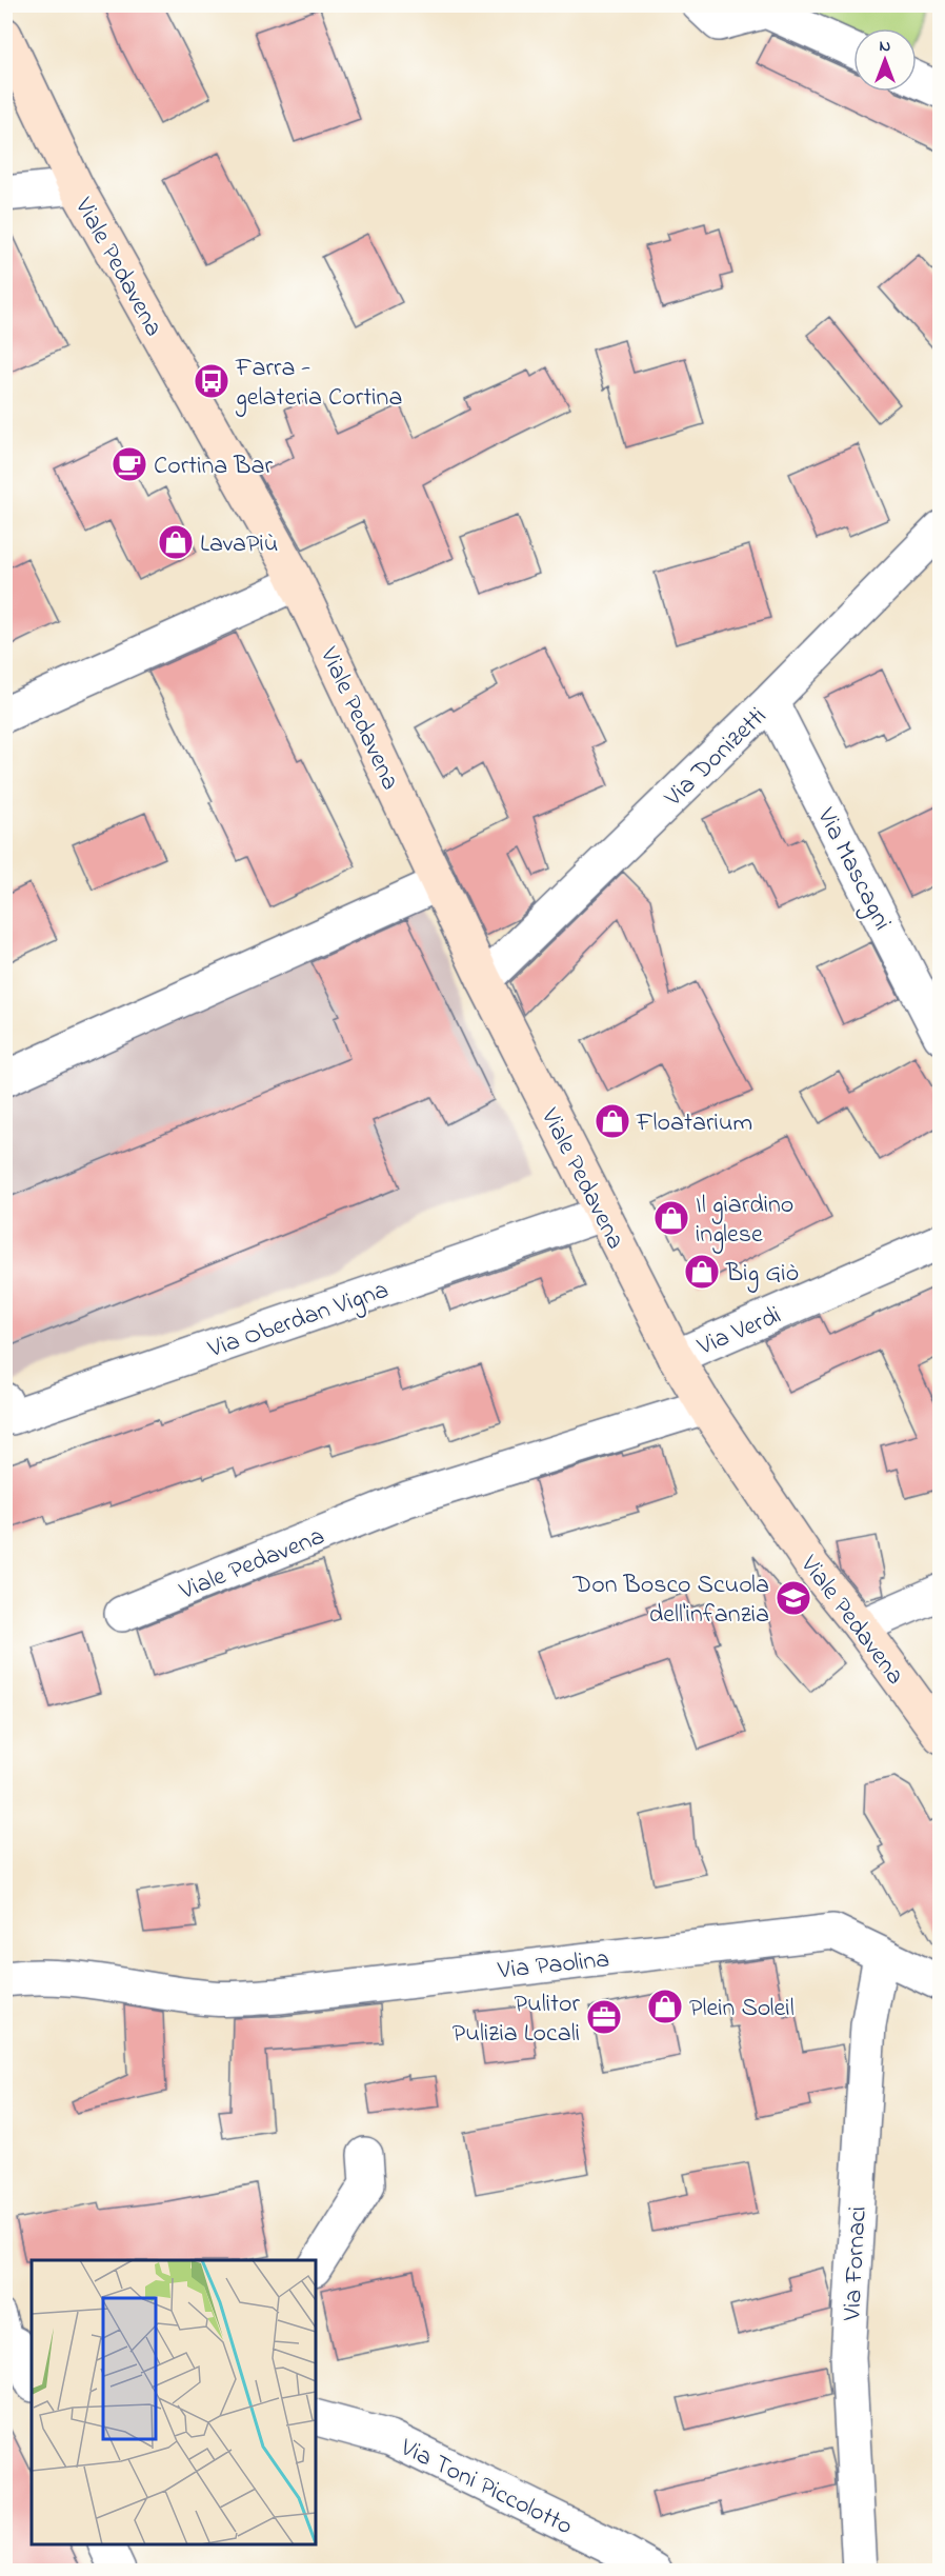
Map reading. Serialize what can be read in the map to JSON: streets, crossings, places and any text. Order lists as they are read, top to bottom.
{
  "streets": {
    "main road": ["Viale Pedavena"],
    "street": [
      "Via Donizetti",
      "Via Mascagni",
      "Via Oberdan Vigna",
      "Via Verdi",
      "Via Paolina",
      "Via Fornaci",
      "Via Toni Piccolotto"
    ]
  },
  "crossings": [
    ["Viale Pedavena", "Via Donizetti"],
    ["Viale Pedavena", "Via Oberdan Vigna"],
    ["Viale Pedavena", "Via Verdi"],
    ["Via Donizetti", "Via Mascagni"],
    ["Via Paolina", "Via Fornaci"]
  ],
  "places": {
    "bus stop": ["Farra - gelateria Cortina"],
    "cafe": ["Cortina Bar"],
    "shop": [
      "LavaPiù",
      "Floatarium",
      "Il giardino inglese",
      "Big Giò",
      "Plein Soleil"
    ],
    "school or university": ["Don Bosco Scuola dell'infanzia"],
    "office": ["Pulitor Pulizia Locali"]
  },
  "north": "top"
}
